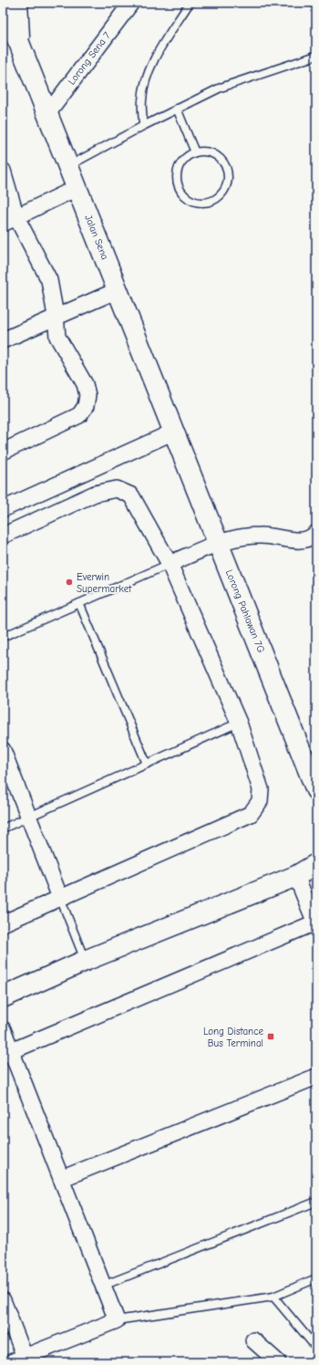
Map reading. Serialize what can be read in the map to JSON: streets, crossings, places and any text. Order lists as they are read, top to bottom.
{
  "streets": {
    "street": ["Lorong Sena 7", "Jalan Sena", "Lorong Pahlawan 7G"]
  },
  "crossings": [
    ["Lorong Sena 7", "Jalan Sena"],
    ["Jalan Sena", "Lorong Pahlawan 7G"]
  ],
  "places": {
    "other": ["Everwin Supermarket"],
    "transit": ["Long Distance Bus Terminal"]
  }
}
